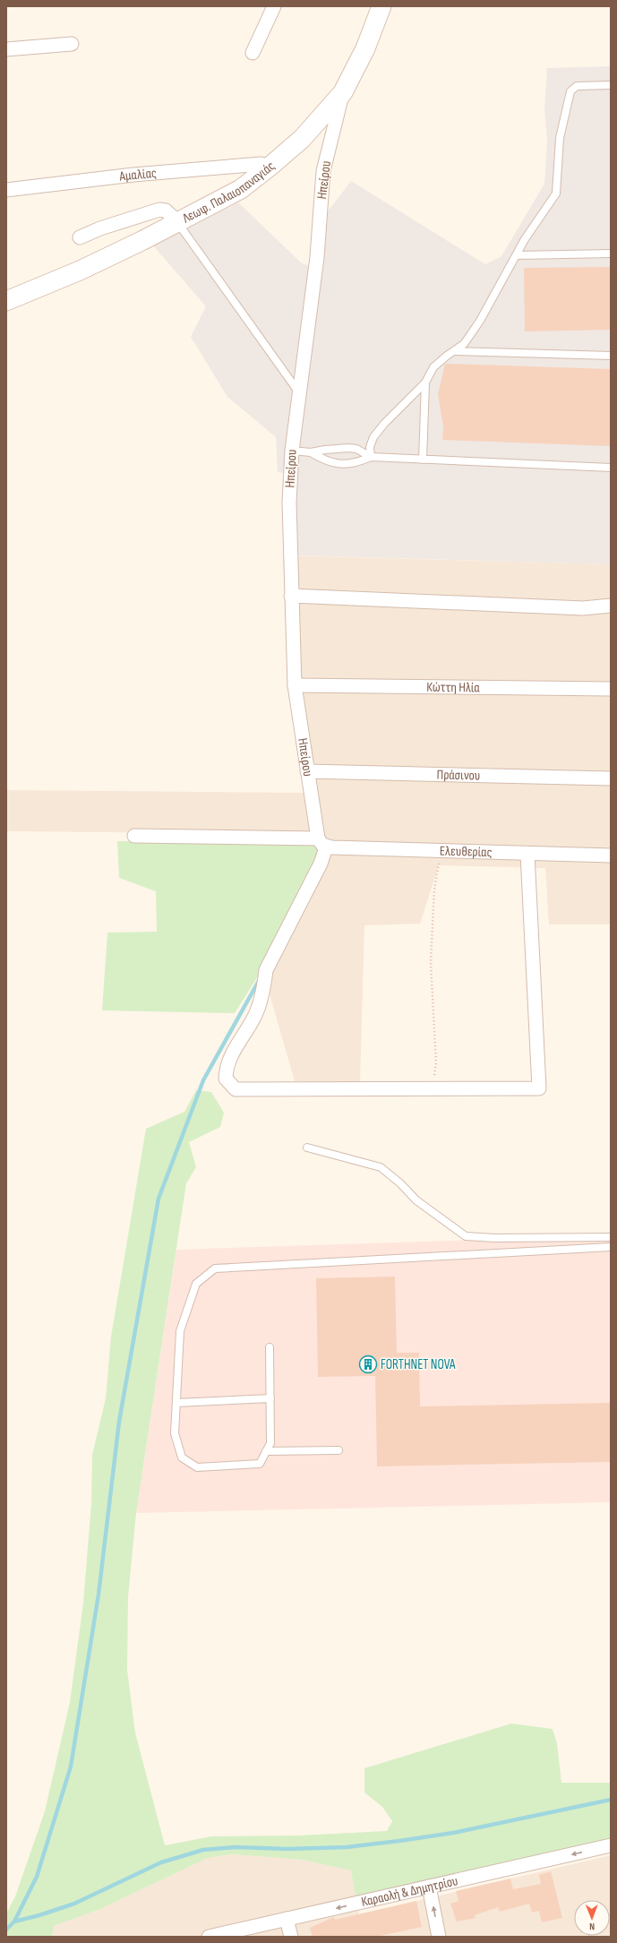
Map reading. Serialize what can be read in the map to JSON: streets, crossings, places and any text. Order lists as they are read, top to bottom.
{
  "streets": {
    "street": [
      "Αμαλίας",
      "Ηπείρου",
      "Λεωφ. Παλαιοπαναγιάς",
      "Κώττη Ηλία",
      "Πράσινου",
      "Ελευθερίας",
      "Καραολή & Δημητρίου"
    ]
  },
  "crossings": [
    ["Αμαλίας", "Λεωφ. Παλαιοπαναγιάς"],
    ["Ηπείρου", "Λεωφ. Παλαιοπαναγιάς"],
    ["Ηπείρου", "Κώττη Ηλία"],
    ["Ηπείρου", "Πράσινου"],
    ["Ηπείρου", "Ελευθερίας"]
  ],
  "one_way": ["Καραολή & Δημητρίου"],
  "places": {
    "building": ["FORTHNET NOVA"]
  },
  "north": "bottom"
}
